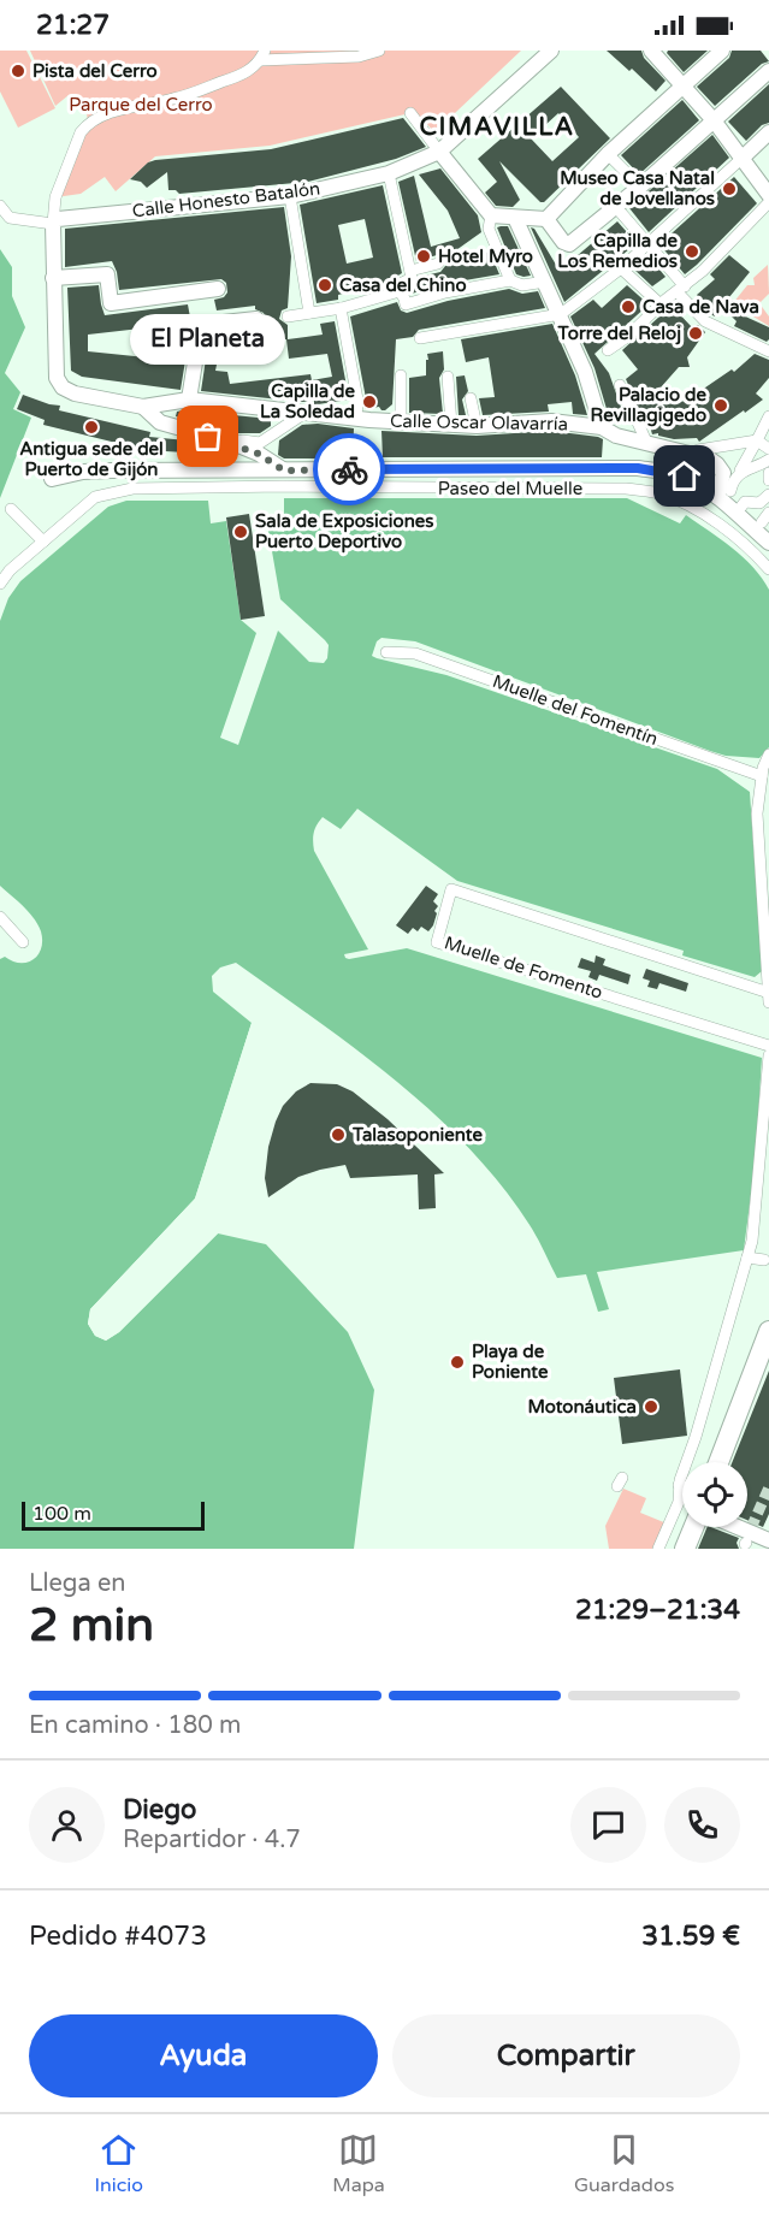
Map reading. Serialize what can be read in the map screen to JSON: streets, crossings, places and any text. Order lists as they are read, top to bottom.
{
  "streets": {
    "street": [
      "Calle Honesto Batalón",
      "Calle Oscar Olavarría",
      "Paseo del Muelle",
      "Muelle del Fomentín",
      "Muelle de Fomento"
    ]
  },
  "districts": ["CIMAVILLA"],
  "parks": ["Parque del Cerro"],
  "places": [
    "Pista del Cerro",
    "Museo Casa Natal de Jovellanos",
    "Capilla de Los Remedios",
    "Hotel Myro",
    "Casa del Chino",
    "Casa de Nava",
    "Torre del Reloj",
    "Capilla de La Soledad",
    "Palacio de Revillagigedo",
    "Antigua sede del Puerto de Gijón",
    "El Planeta",
    "Sala de Exposiciones Puerto Deportivo",
    "Talasoponiente",
    "Playa de Poniente",
    "Motonáutica"
  ],
  "scale_bar": "100 m",
  "page": {
    "status": "21:27",
    "bubble": "El Planeta",
    "scale": "100 m",
    "heading": ["2 min", "Llega en", "21:29–21:34"],
    "panel": [
      "Diego",
      "Repartidor · 4.7",
      "Pedido #4073",
      "31.59 €"
    ],
    "bar": "En camino · 180 m",
    "buttons": ["Ayuda", "Compartir"],
    "tabs": ["Inicio", "Mapa", "Guardados"]
  }
}
